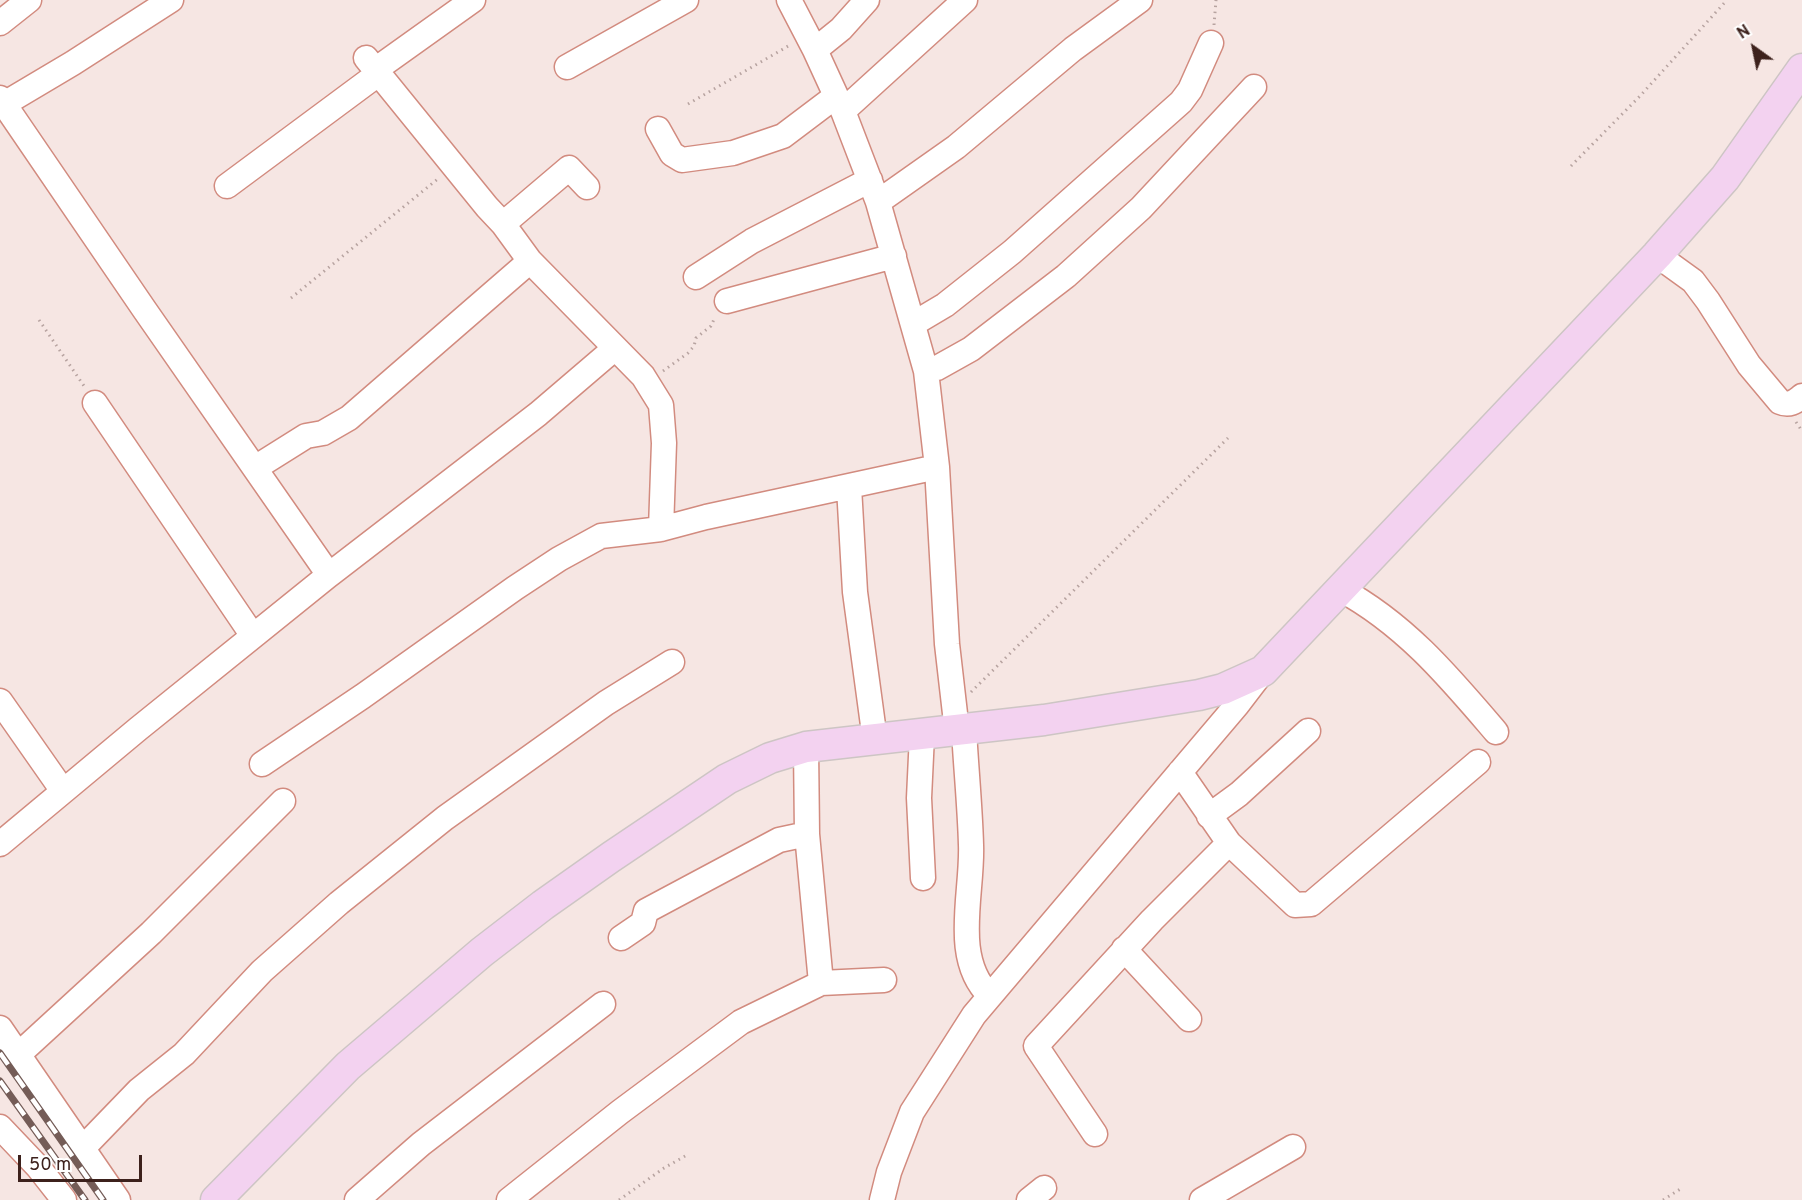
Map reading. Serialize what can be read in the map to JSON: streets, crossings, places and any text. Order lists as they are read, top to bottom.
{
  "scale_bar": "50 m",
  "north": "top left"
}
